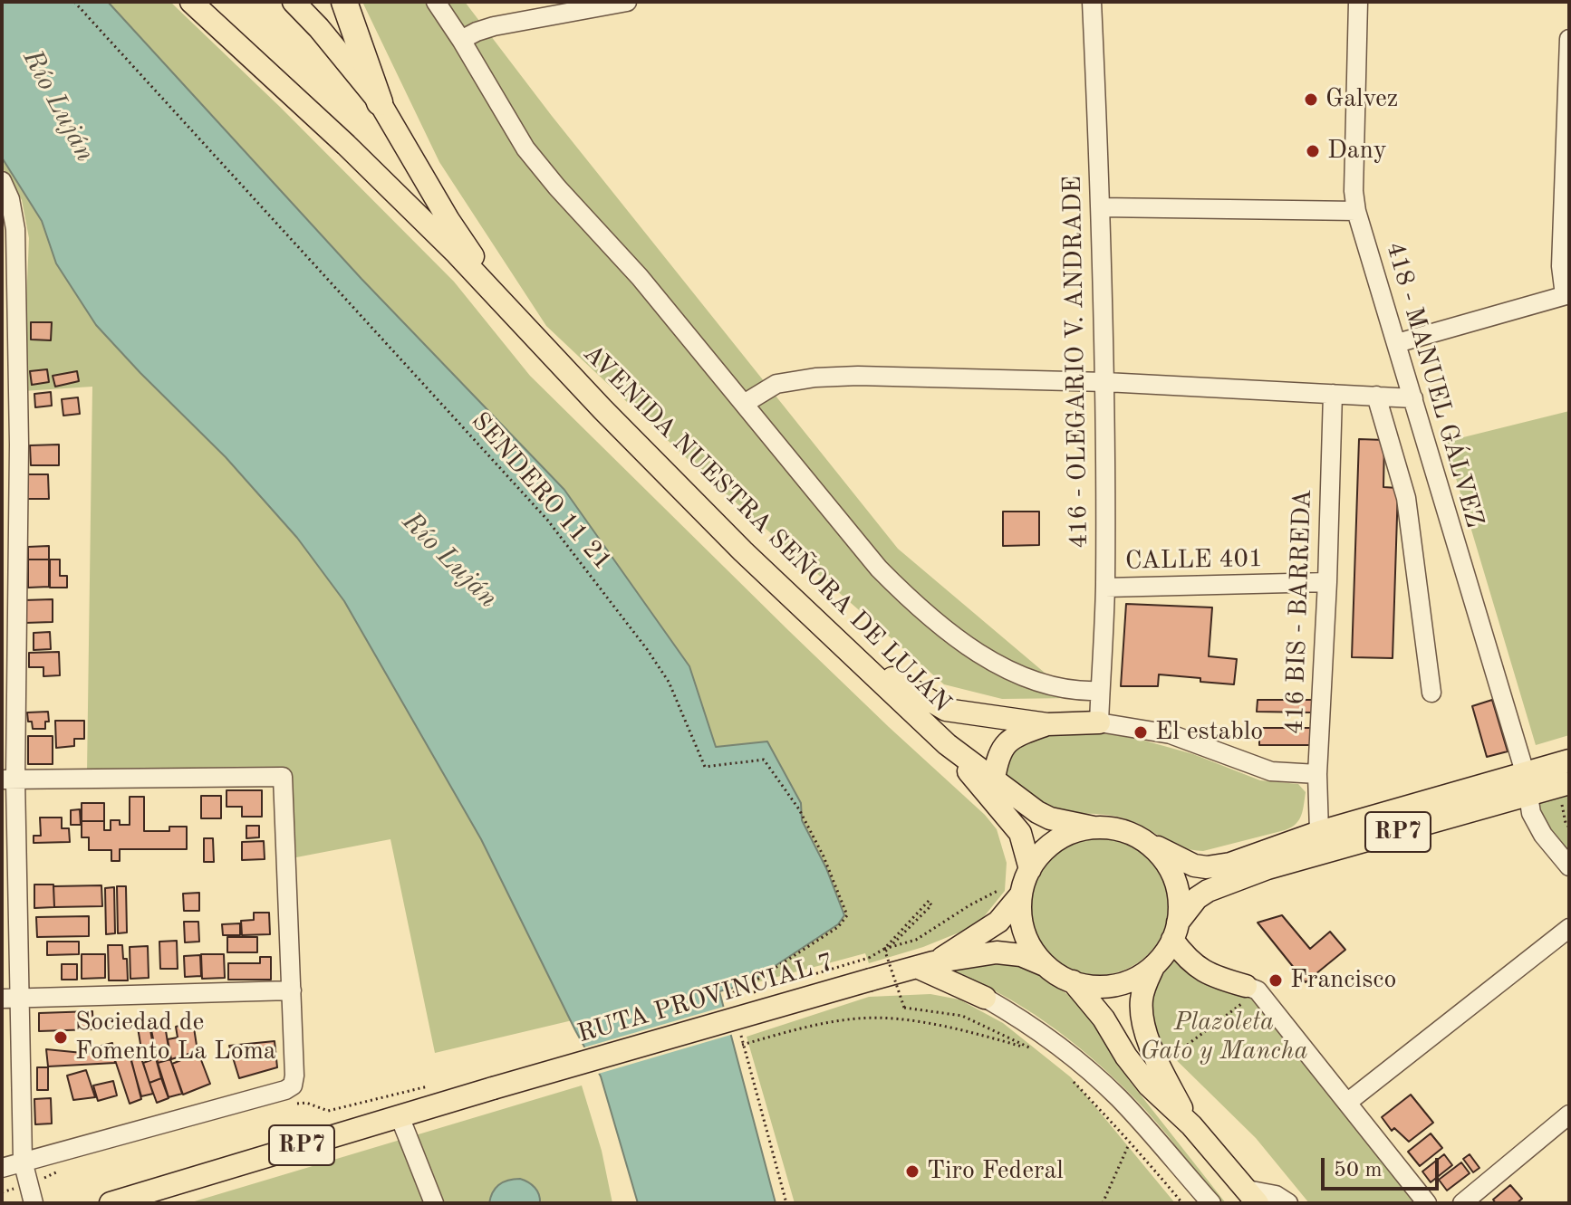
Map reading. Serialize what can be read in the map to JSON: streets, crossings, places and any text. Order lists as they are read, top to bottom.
{
  "streets": {
    "main road": ["AVENIDA NUESTRA SEÑORA DE LUJÁN", "RP7", "RUTA PROVINCIAL 7"],
    "street": [
      "416 - OLEGARIO V. ANDRADE",
      "418 - MANUEL GÁLVEZ",
      "CALLE 401",
      "416 BIS - BARREDA"
    ],
    "path": ["SENDERO 11 21"]
  },
  "crossings": [
    ["416 - OLEGARIO V. ANDRADE", "CALLE 401"],
    ["418 - MANUEL GÁLVEZ", "RP7"],
    ["AVENIDA NUESTRA SEÑORA DE LUJÁN", "RP7"],
    ["AVENIDA NUESTRA SEÑORA DE LUJÁN", "RUTA PROVINCIAL 7"],
    ["CALLE 401", "416 BIS - BARREDA"],
    ["416 BIS - BARREDA", "RP7"],
    ["RP7", "RUTA PROVINCIAL 7"]
  ],
  "water": ["Río Luján"],
  "parks": ["Plazoleta Gato y Mancha"],
  "places": [
    "Galvez",
    "Dany",
    "El establo",
    "Francisco",
    "Sociedad de Fomento La Loma",
    "Tiro Federal"
  ],
  "scale_bar": "50 m"
}
